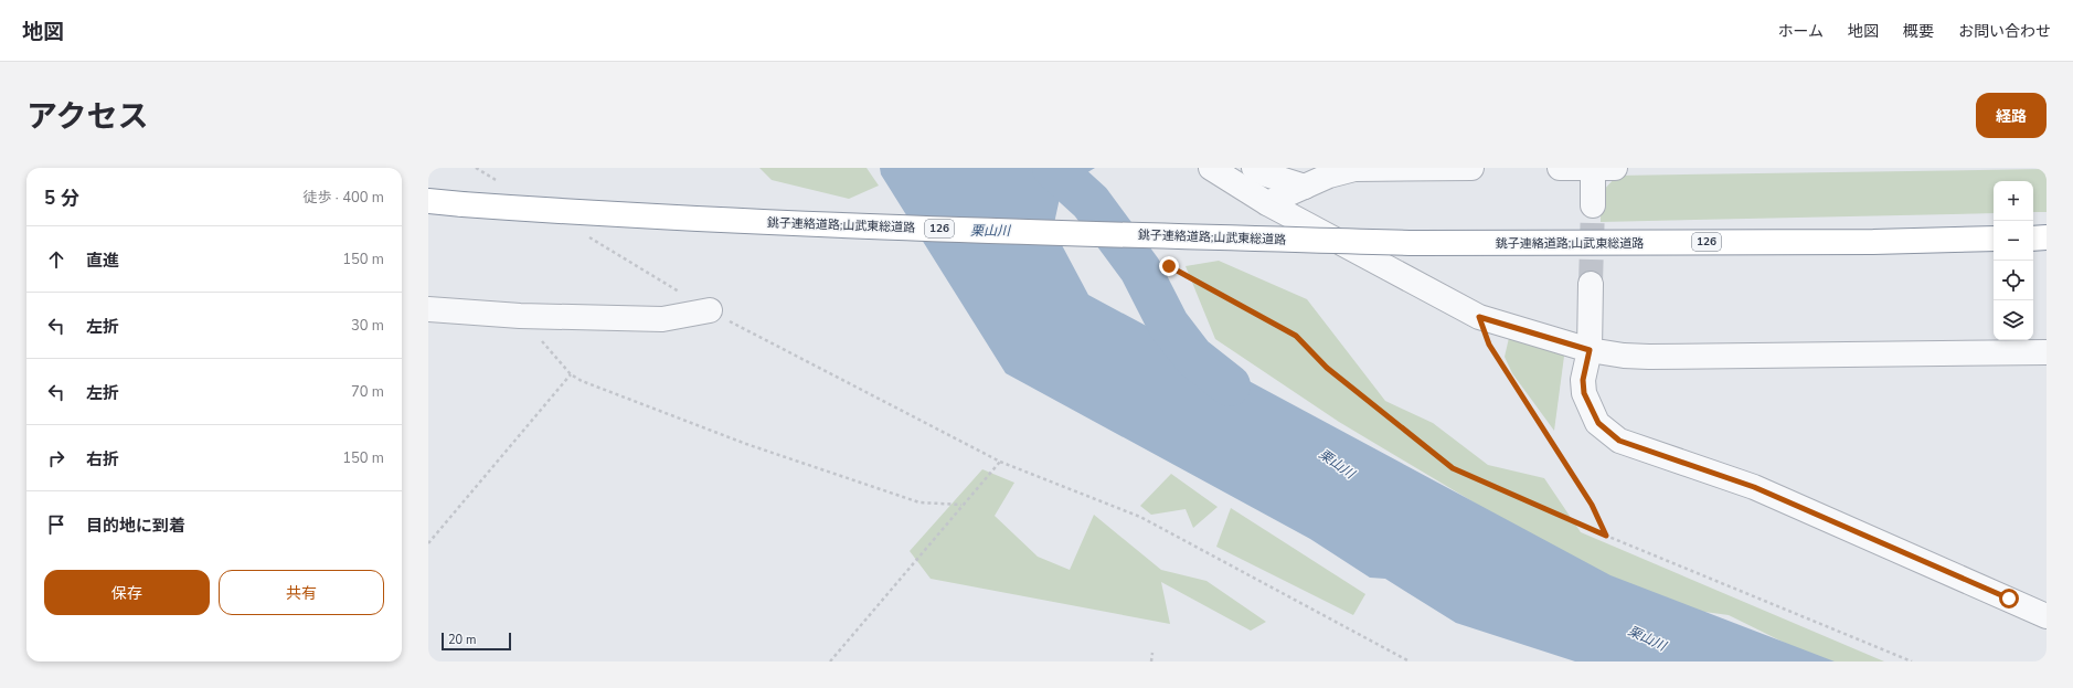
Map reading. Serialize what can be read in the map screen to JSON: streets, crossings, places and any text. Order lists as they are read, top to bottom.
{
  "streets": {
    "highway": ["銚子連絡道路;山武東総道路", "126"]
  },
  "water": ["栗山川"],
  "scale_bar": "20 m",
  "page": {
    "header": "地図",
    "nav": [
      "ホーム",
      "地図",
      "概要",
      "お問い合わせ"
    ],
    "title": "アクセス",
    "buttons": [
      "経路",
      ["保存", "共有"]
    ],
    "heading": ["5 分", "徒歩 · 400 m"],
    "map_buttons": ["+", "−"],
    "list": [
      ["直進", "150 m"],
      ["左折", "30 m"],
      ["左折", "70 m"],
      ["右折", "150 m"],
      "目的地に到着"
    ],
    "scale": "20 m"
  }
}
